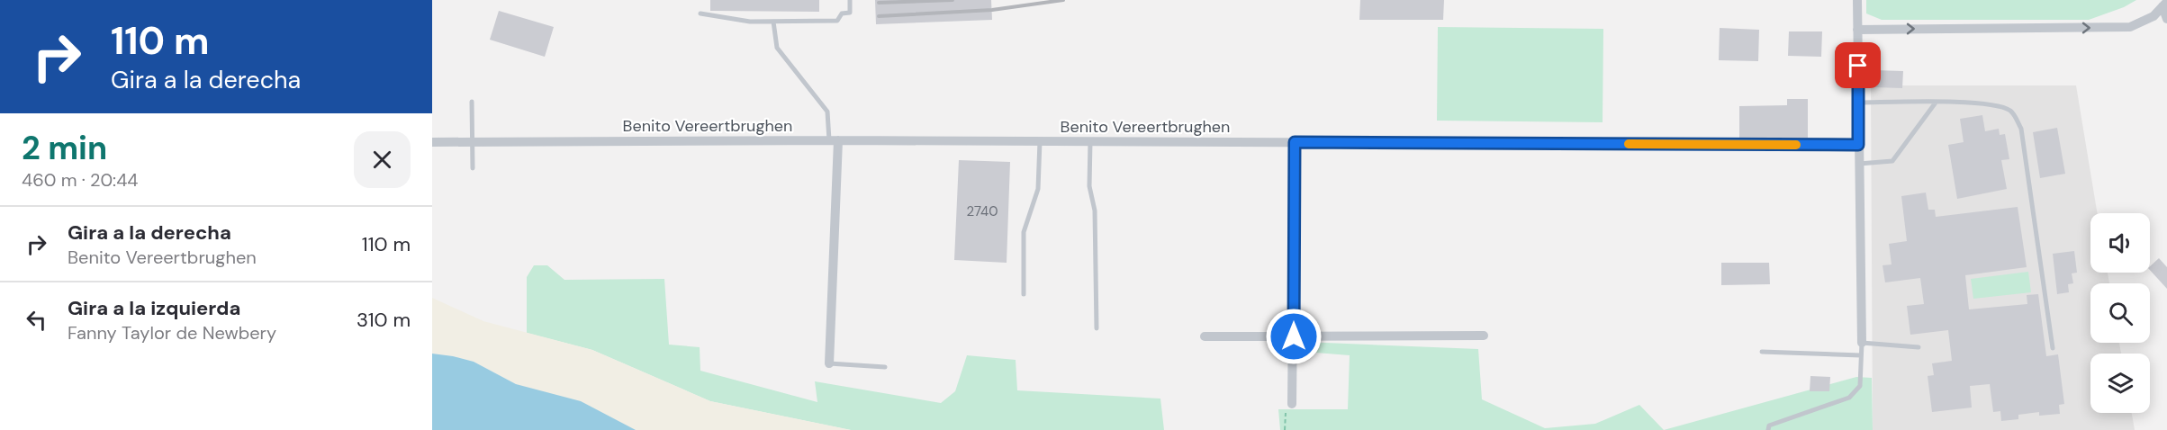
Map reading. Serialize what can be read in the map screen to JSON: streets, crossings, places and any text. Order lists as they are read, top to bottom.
{
  "streets": {
    "street": ["Benito Vereertbrughen"]
  },
  "house_numbers": ["2740"],
  "page": {
    "turn": ["110 m", "Gira a la derecha"],
    "heading": ["2 min", "460 m · 20:44"],
    "list": [
      {
        "name": "Gira a la derecha",
        "note": "Benito Vereertbrughen",
        "value": "110 m"
      },
      {
        "name": "Gira a la izquierda",
        "note": "Fanny Taylor de Newbery",
        "value": "310 m"
      }
    ]
  }
}
